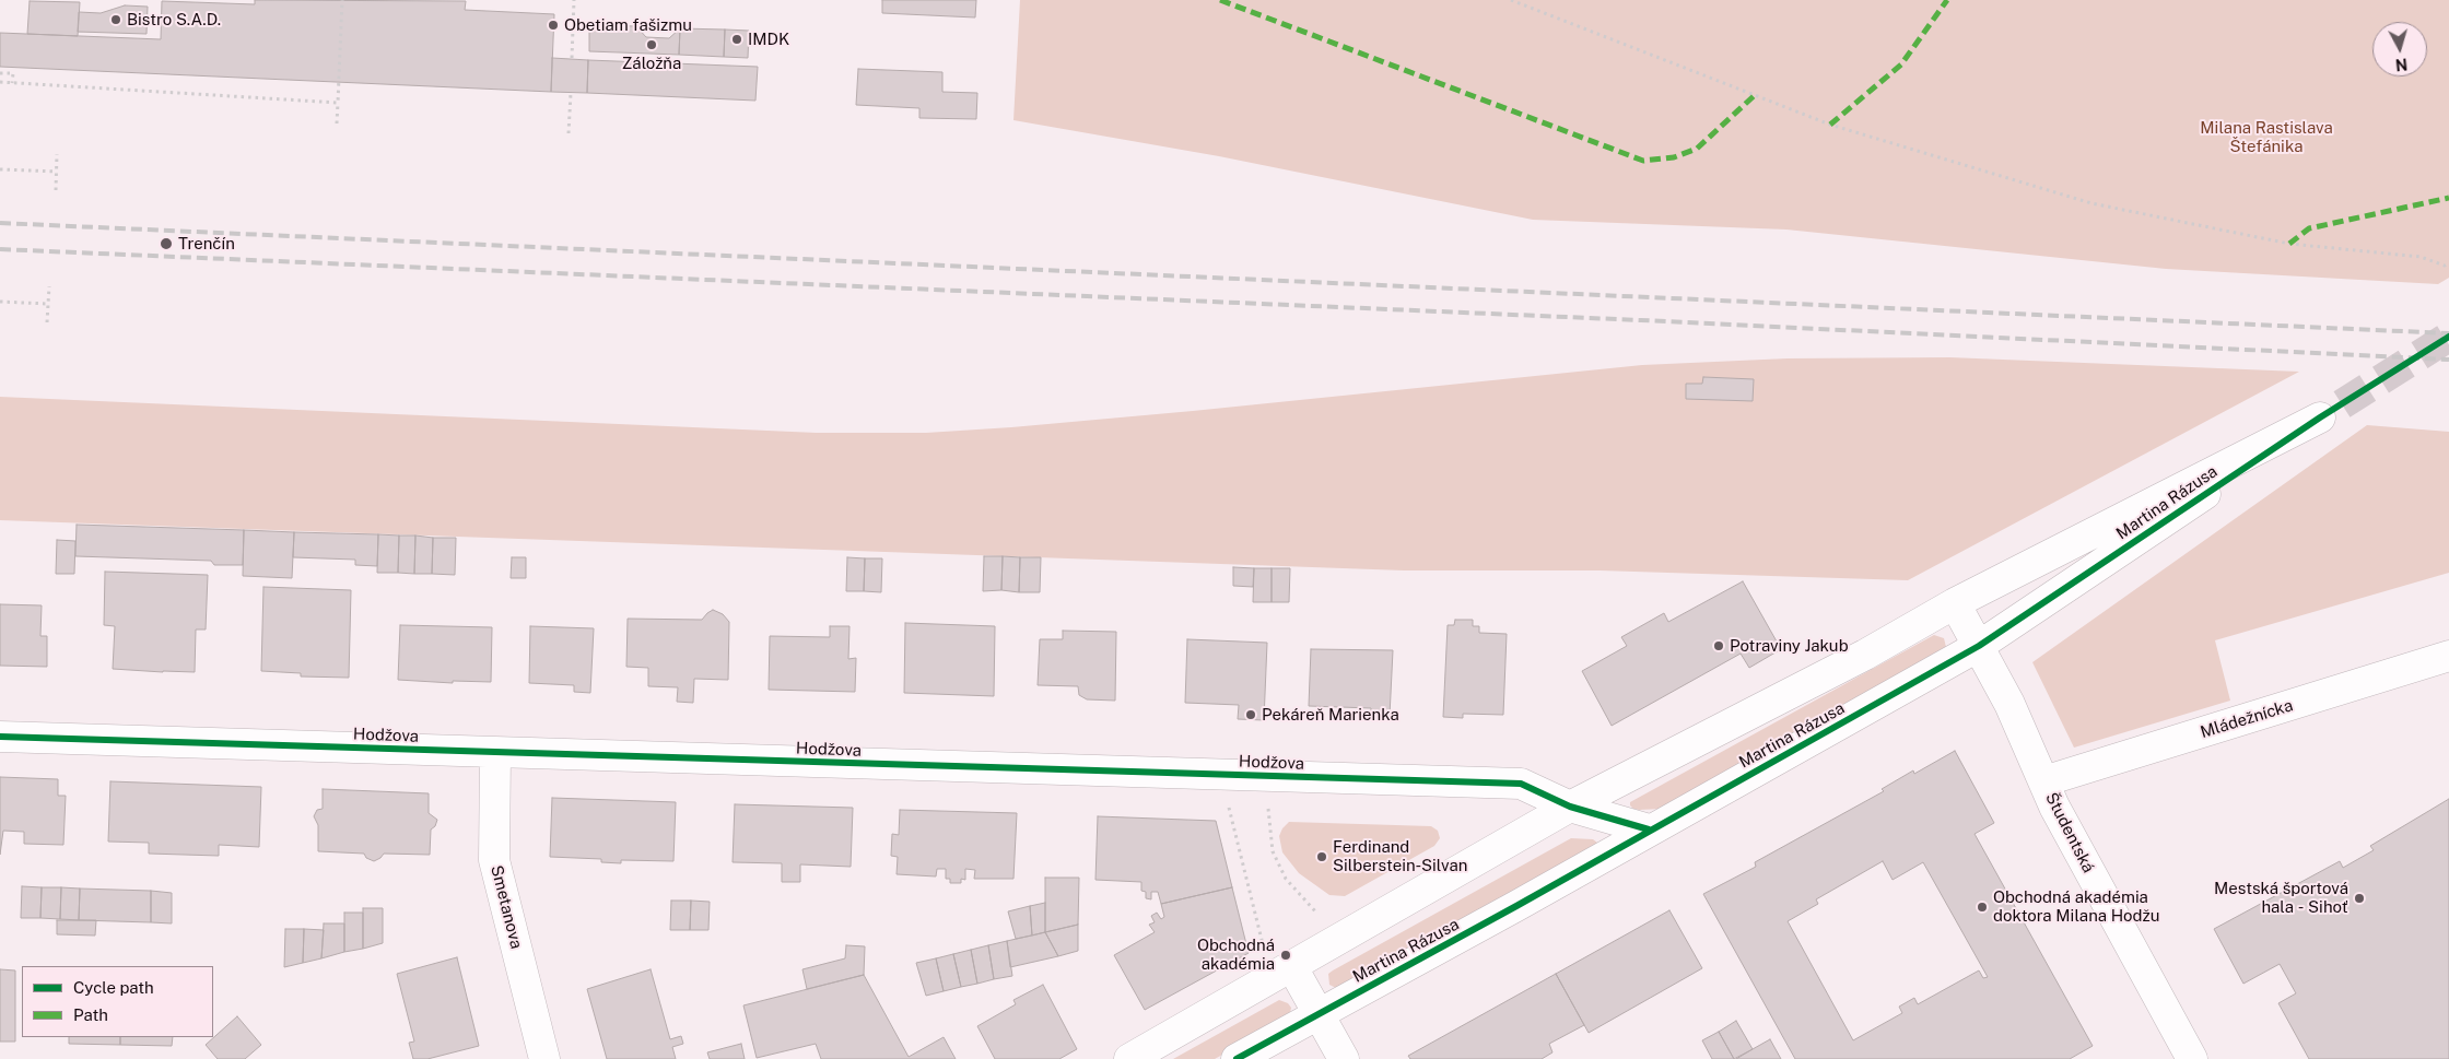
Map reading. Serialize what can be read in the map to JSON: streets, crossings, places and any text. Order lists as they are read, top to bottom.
{
  "streets": {
    "street": [
      "Martina Rázusa",
      "Mládežnícka",
      "Hodžova",
      "Študentská",
      "Smetanova"
    ]
  },
  "crossings": [
    ["Martina Rázusa", "Hodžova"],
    ["Martina Rázusa", "Študentská"],
    ["Mládežnícka", "Študentská"],
    ["Hodžova", "Smetanova"]
  ],
  "parks": ["Milana Rastislava Štefánika"],
  "places": [
    "Bistro S.A.D.",
    "Obetiam fašizmu",
    "IMDK",
    "Záložňa",
    "Trenčín",
    "Potraviny Jakub",
    "Pekáreň Marienka",
    "Ferdinand Silberstein-Silvan",
    "Mestská športová hala - Sihoť",
    "Obchodná akadémia doktora Milana Hodžu",
    "Obchodná akadémia"
  ],
  "legend": ["Cycle path", "Path"],
  "north": "bottom"
}
